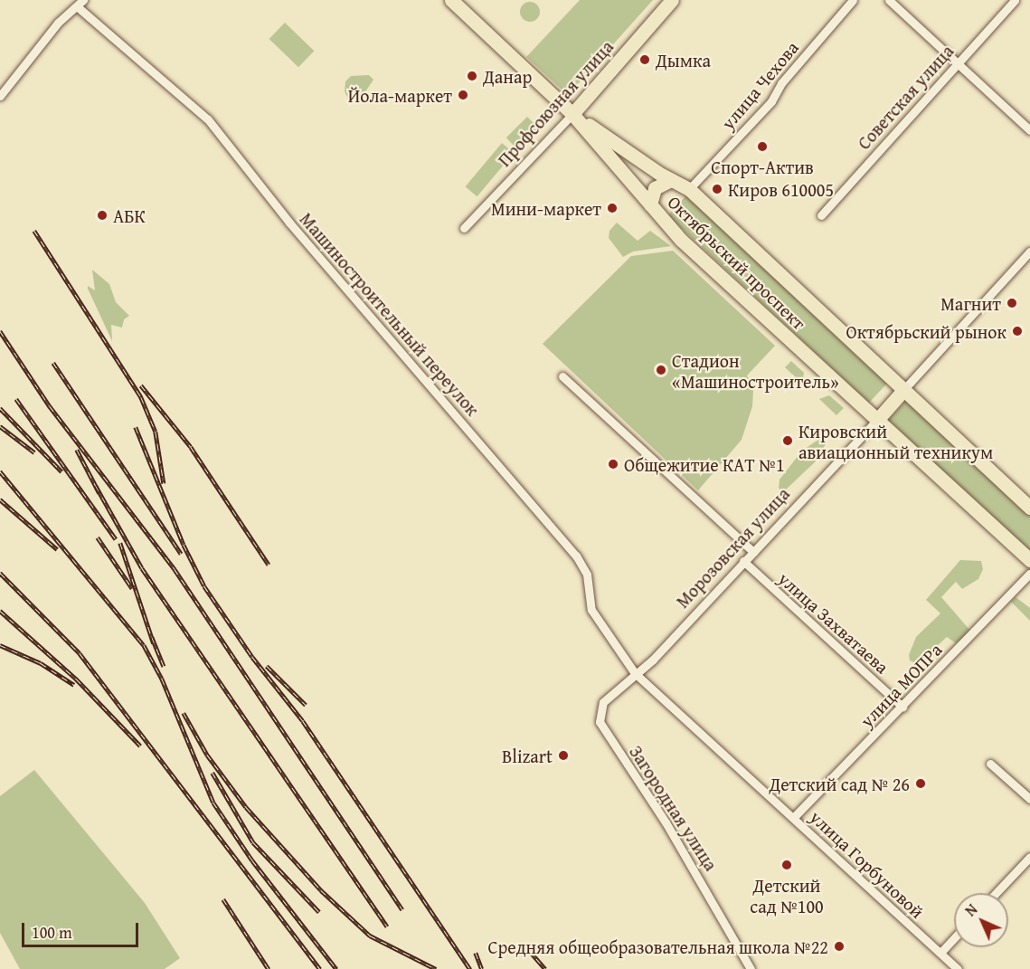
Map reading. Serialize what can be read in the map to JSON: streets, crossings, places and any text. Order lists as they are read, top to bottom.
{
  "streets": {
    "main road": ["Профсоюзная улица", "Октябрьский проспект", "Морозовская улица"],
    "street": [
      "улица Чехова",
      "Советская улица",
      "Машиностроительный переулок",
      "улица Захватаева",
      "улица МОПРа",
      "Загородная улица",
      "улица Горбуновой"
    ]
  },
  "crossings": [
    ["улица Чехова", "Октябрьский проспект"],
    ["Профсоюзная улица", "Октябрьский проспект"],
    ["Октябрьский проспект", "Морозовская улица"],
    ["Машиностроительный переулок", "Морозовская улица"],
    ["Машиностроительный переулок", "Загородная улица"],
    ["Машиностроительный переулок", "улица Горбуновой"],
    ["Морозовская улица", "улица Захватаева"],
    ["Морозовская улица", "Загородная улица"],
    ["Морозовская улица", "улица Горбуновой"],
    ["улица Захватаева", "улица МОПРа"],
    ["улица МОПРа", "улица Горбуновой"],
    ["Загородная улица", "улица Горбуновой"]
  ],
  "places": [
    "Дымка",
    "Данар",
    "Йола-маркет",
    "Спорт-Актив",
    "Киров 610005",
    "Мини-маркет",
    "АБК",
    "Магнит",
    "Октябрьский рынок",
    "Стадион «Машиностроитель»",
    "Кировский авиационный техникум",
    "Общежитие КАТ №1",
    "Blizart",
    "Детский сад № 26",
    "Детский сад №100",
    "Средняя общеобразовательная школа №22"
  ],
  "scale_bar": "100 m",
  "north": "top left"
}
